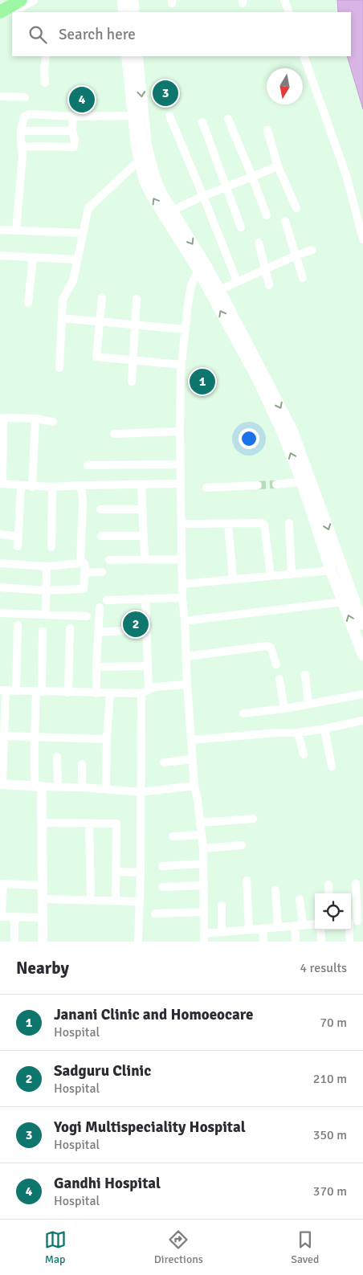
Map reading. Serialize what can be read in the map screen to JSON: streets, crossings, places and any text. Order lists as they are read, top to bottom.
{
  "north": "bottom",
  "page": {
    "search": "Search here",
    "pins": [
      "3",
      "4",
      "1",
      "2"
    ],
    "heading": ["Nearby", "4 results"],
    "list": [
      {
        "mark": "1",
        "name": "Janani Clinic and Homoeocare",
        "note": "Hospital",
        "value": "70 m"
      },
      {
        "mark": "2",
        "name": "Sadguru Clinic",
        "note": "Hospital",
        "value": "210 m"
      },
      {
        "mark": "3",
        "name": "Yogi Multispeciality Hospital",
        "note": "Hospital",
        "value": "350 m"
      },
      {
        "mark": "4",
        "name": "Gandhi Hospital",
        "note": "Hospital",
        "value": "370 m"
      }
    ],
    "nav": ["Map", "Directions", "Saved"]
  }
}
